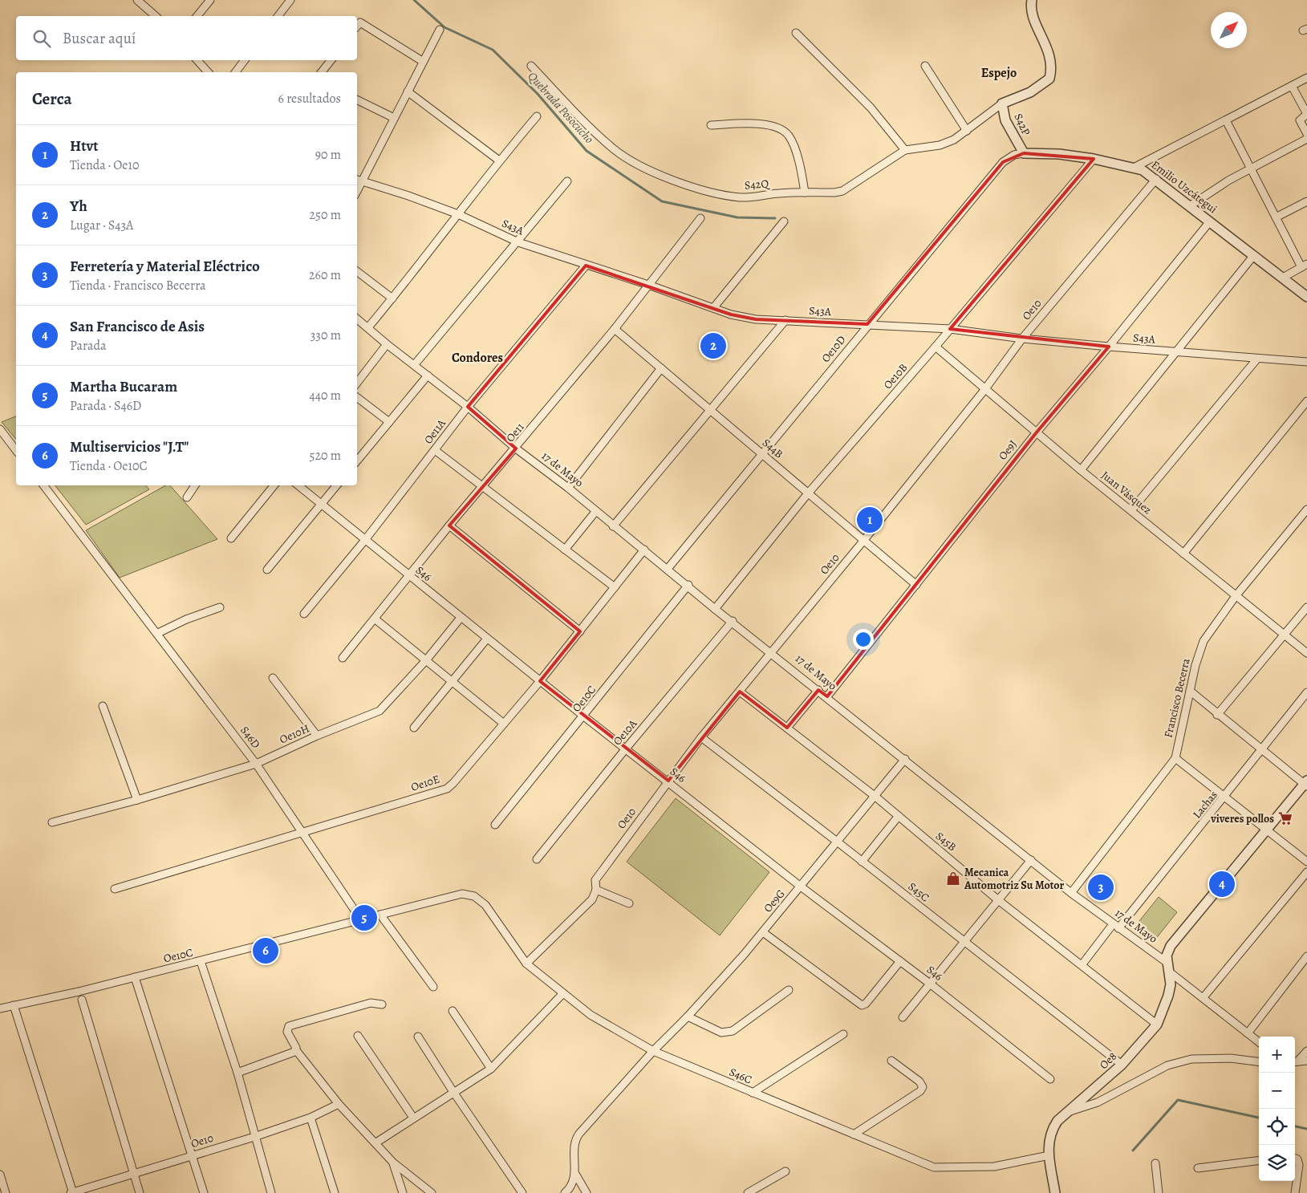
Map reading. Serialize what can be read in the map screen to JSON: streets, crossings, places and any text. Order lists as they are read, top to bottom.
{
  "streets": {
    "street": [
      "S42P",
      "S42Q",
      "Emilio Uzcátegui",
      "S43A",
      "Oe10",
      "Oe10D",
      "Oe10B",
      "Oe11A",
      "Oe11",
      "S44B",
      "Oe9J",
      "17 de Mayo",
      "Juan Vásquez",
      "S46",
      "Francisco Becerra",
      "Oe10C",
      "Oe10A",
      "Oe10H",
      "S46D",
      "Oe10E",
      "Lachas",
      "S45B",
      "S45C",
      "Oe9G",
      "Oe8",
      "S46C"
    ]
  },
  "crossings": [
    ["S42P", "S42Q"],
    ["S42P", "Emilio Uzcátegui"],
    ["S42P", "Oe10D"],
    ["Emilio Uzcátegui", "Oe10"],
    ["Emilio Uzcátegui", "Oe10D"],
    ["Emilio Uzcátegui", "Oe10B"],
    ["Emilio Uzcátegui", "Oe9J"],
    ["S43A", "Oe10"],
    ["S43A", "Oe10D"],
    ["S43A", "Oe10B"],
    ["S43A", "Oe11A"],
    ["S43A", "Oe11"],
    ["S43A", "Oe9J"],
    ["Oe10", "S44B"],
    ["Oe10", "17 de Mayo"],
    ["Oe10", "Juan Vásquez"],
    ["Oe10", "S46"],
    ["Oe10", "S45B"],
    ["Oe10", "S45C"],
    ["Oe10", "S46C"],
    ["Oe10D", "S44B"],
    ["Oe10D", "17 de Mayo"],
    ["Oe10B", "S44B"],
    ["Oe10B", "17 de Mayo"],
    ["Oe10B", "Juan Vásquez"],
    ["Oe11A", "17 de Mayo"],
    ["Oe11A", "S46"],
    ["Oe11", "S44B"],
    ["Oe11", "17 de Mayo"],
    ["Oe11", "S46"],
    ["S44B", "Oe9J"],
    ["Oe9J", "17 de Mayo"],
    ["Oe9J", "Juan Vásquez"],
    ["17 de Mayo", "Francisco Becerra"],
    ["17 de Mayo", "Oe10C"],
    ["17 de Mayo", "Oe10A"],
    ["17 de Mayo", "Oe10E"],
    ["17 de Mayo", "Lachas"],
    ["17 de Mayo", "Oe9G"],
    ["17 de Mayo", "Oe8"],
    ["Juan Vásquez", "Francisco Becerra"],
    ["S46", "Oe10C"],
    ["S46", "Oe10A"],
    ["S46", "Oe10H"],
    ["S46", "Oe10E"],
    ["S46", "Oe9G"],
    ["Oe10C", "S46D"],
    ["Oe10H", "S46D"],
    ["S46D", "Oe10E"],
    ["Lachas", "S45B"],
    ["S45B", "Oe9G"],
    ["S45B", "Oe8"],
    ["S45C", "Oe9G"],
    ["S45C", "Oe8"],
    ["Oe9G", "S46C"],
    ["Oe8", "S46C"]
  ],
  "districts": ["Espejo", "Condores"],
  "water": ["Quebrada Posocucho"],
  "places": {
    "supermarket": ["viveres pollos"],
    "shop": ["Mecanica Automotriz Su Motor"]
  },
  "north": "top right",
  "page": {
    "search": "Buscar aquí",
    "heading": ["Cerca", "6 resultados"],
    "list": [
      {
        "mark": "1",
        "name": "Htvt",
        "note": "Tienda · Oe10",
        "value": "90 m"
      },
      {
        "mark": "2",
        "name": "Yh",
        "note": "Lugar · S43A",
        "value": "250 m"
      },
      {
        "mark": "3",
        "name": "Ferretería y Material Eléctrico",
        "note": "Tienda · Francisco Becerra",
        "value": "260 m"
      },
      {
        "mark": "4",
        "name": "San Francisco de Asis",
        "note": "Parada",
        "value": "330 m"
      },
      {
        "mark": "5",
        "name": "Martha Bucaram",
        "note": "Parada · S46D",
        "value": "440 m"
      },
      {
        "mark": "6",
        "name": "Multiservicios \"J.T\"",
        "note": "Tienda · Oe10C",
        "value": "520 m"
      }
    ],
    "pins": [
      "2",
      "1",
      "4",
      "3",
      "5",
      "6"
    ],
    "map_buttons": ["+", "−"]
  }
}
